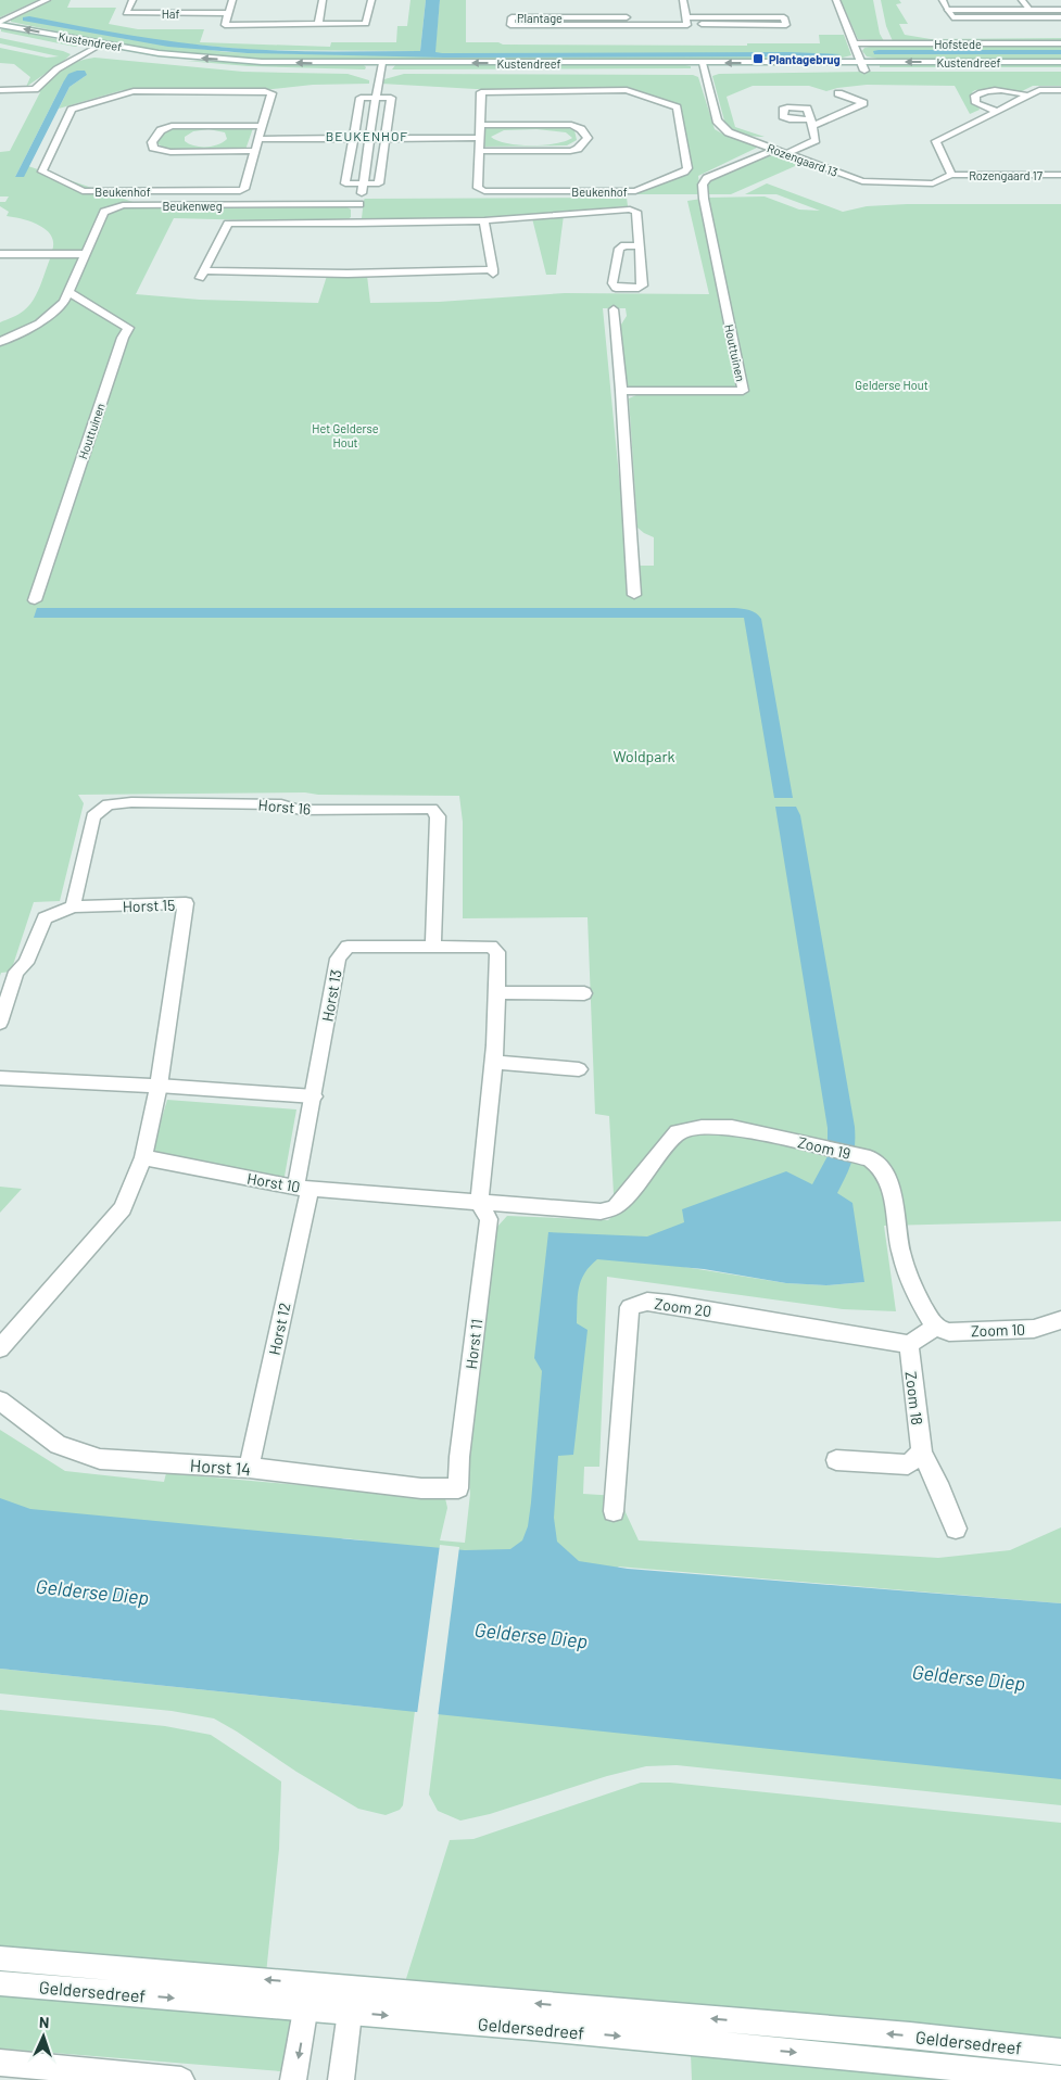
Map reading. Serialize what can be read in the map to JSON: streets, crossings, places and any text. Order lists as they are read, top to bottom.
{
  "streets": {
    "street": [
      "Haf",
      "Plantage",
      "Kustendreef",
      "Hofstede",
      "Rozengaard 13",
      "Rozengaard 17",
      "Beukenhof",
      "Beukenweg",
      "Houttuinen",
      "Horst 16",
      "Horst 15",
      "Horst 13",
      "Zoom 19",
      "Horst 10",
      "Zoom 20",
      "Horst 12",
      "Zoom 10",
      "Horst 11",
      "Zoom 18",
      "Horst 14",
      "Geldersedreef"
    ]
  },
  "crossings": [
    ["Kustendreef", "Rozengaard 13"],
    ["Rozengaard 13", "Rozengaard 17"],
    ["Rozengaard 13", "Houttuinen"],
    ["Beukenweg", "Houttuinen"],
    ["Horst 16", "Horst 15"],
    ["Horst 16", "Horst 13"],
    ["Horst 13", "Horst 10"],
    ["Horst 13", "Horst 12"],
    ["Horst 13", "Horst 11"],
    ["Zoom 19", "Horst 10"],
    ["Zoom 19", "Zoom 10"],
    ["Zoom 19", "Horst 11"],
    ["Horst 10", "Horst 12"],
    ["Horst 10", "Horst 11"],
    ["Zoom 20", "Zoom 18"],
    ["Horst 12", "Horst 14"],
    ["Horst 11", "Horst 14"]
  ],
  "districts": ["BEUKENHOF"],
  "water": ["Gelderse Diep"],
  "parks": ["Gelderse Hout", "Het Gelderse Hout", "Woldpark"],
  "places": {
    "transit": ["Plantagebrug"]
  },
  "north": "top"
}
